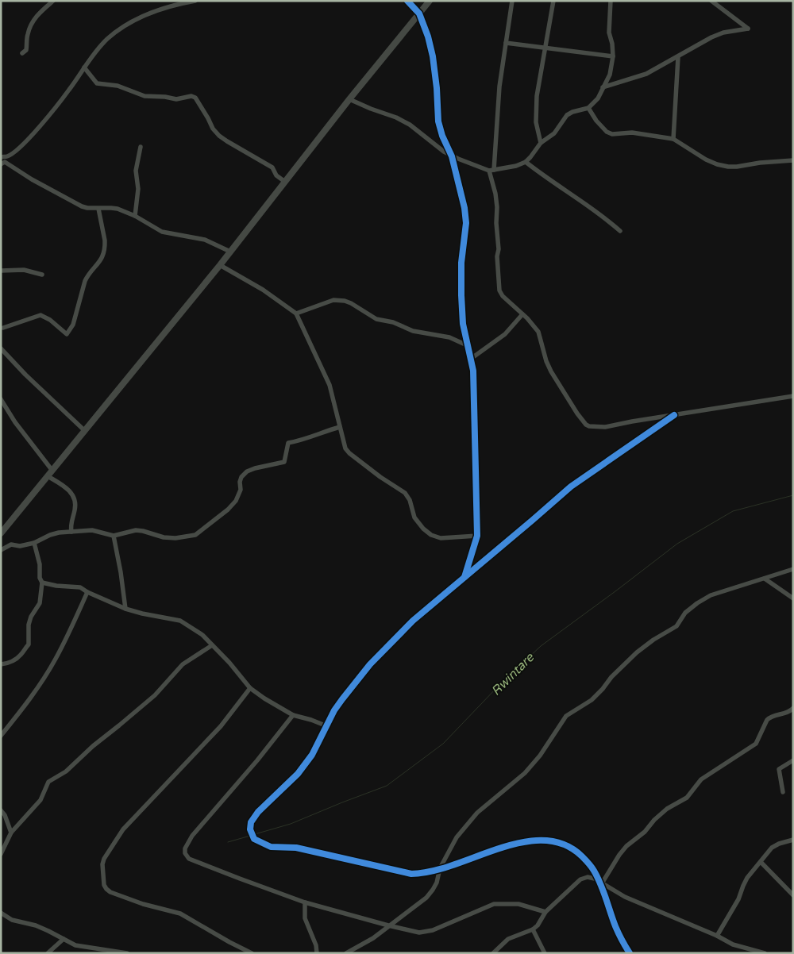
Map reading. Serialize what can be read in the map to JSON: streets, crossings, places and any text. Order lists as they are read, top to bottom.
{
  "water": ["Rwintare"]
}
